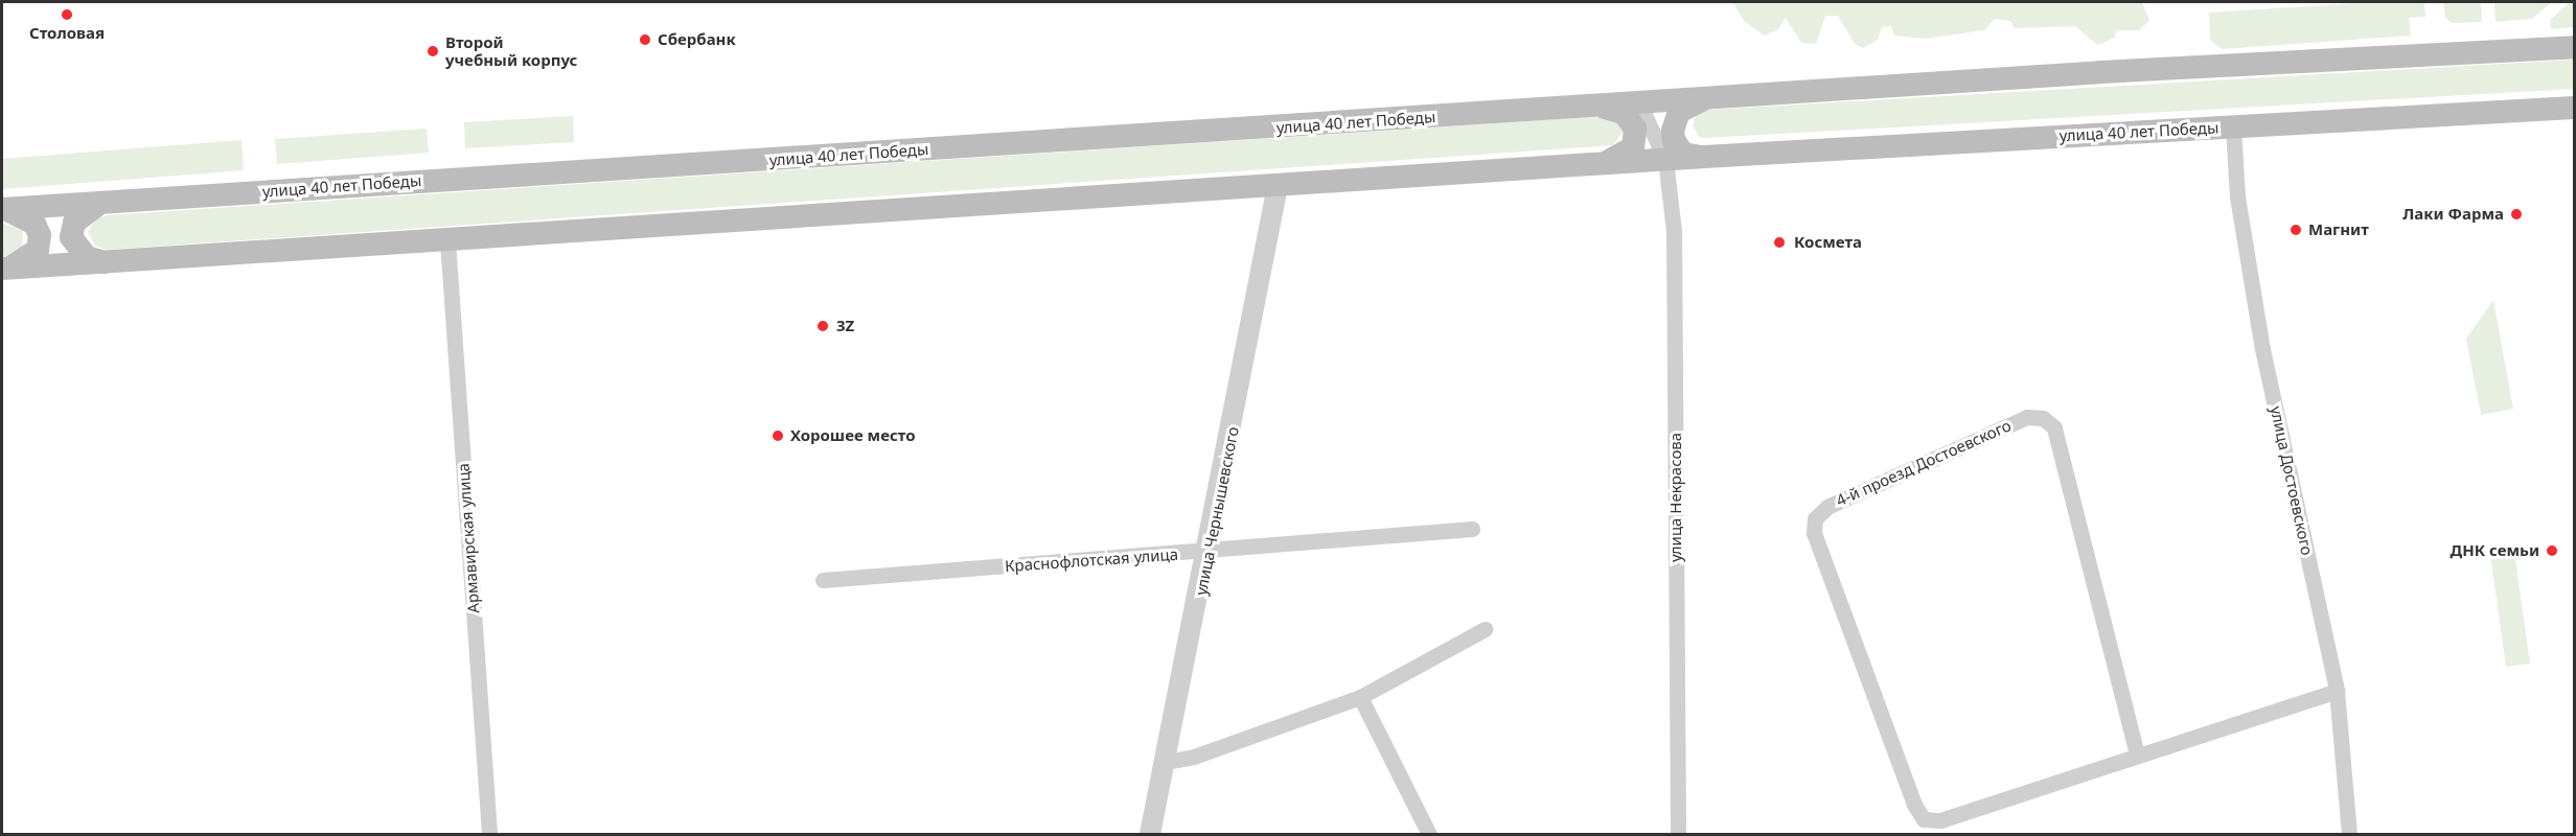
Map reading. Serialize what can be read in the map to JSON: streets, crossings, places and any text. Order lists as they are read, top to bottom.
{
  "streets": {
    "main road": ["улица 40 лет Победы"],
    "street": [
      "4-й проезд Достоевского",
      "улица Достоевского",
      "улица Некрасова",
      "улица Чернышевского",
      "Армавирская улица",
      "Краснофлотская улица"
    ]
  },
  "crossings": [
    ["улица 40 лет Победы", "улица Достоевского"],
    ["улица 40 лет Победы", "улица Некрасова"],
    ["улица 40 лет Победы", "улица Чернышевского"],
    ["улица 40 лет Победы", "Армавирская улица"],
    ["4-й проезд Достоевского", "улица Достоевского"],
    ["улица Чернышевского", "Краснофлотская улица"]
  ],
  "places": [
    "Столовая",
    "Сбербанк",
    "Второй учебный корпус",
    "Лаки Фарма",
    "Магнит",
    "Космета",
    "3Z",
    "Хорошее место",
    "ДНК семьи"
  ]
}
